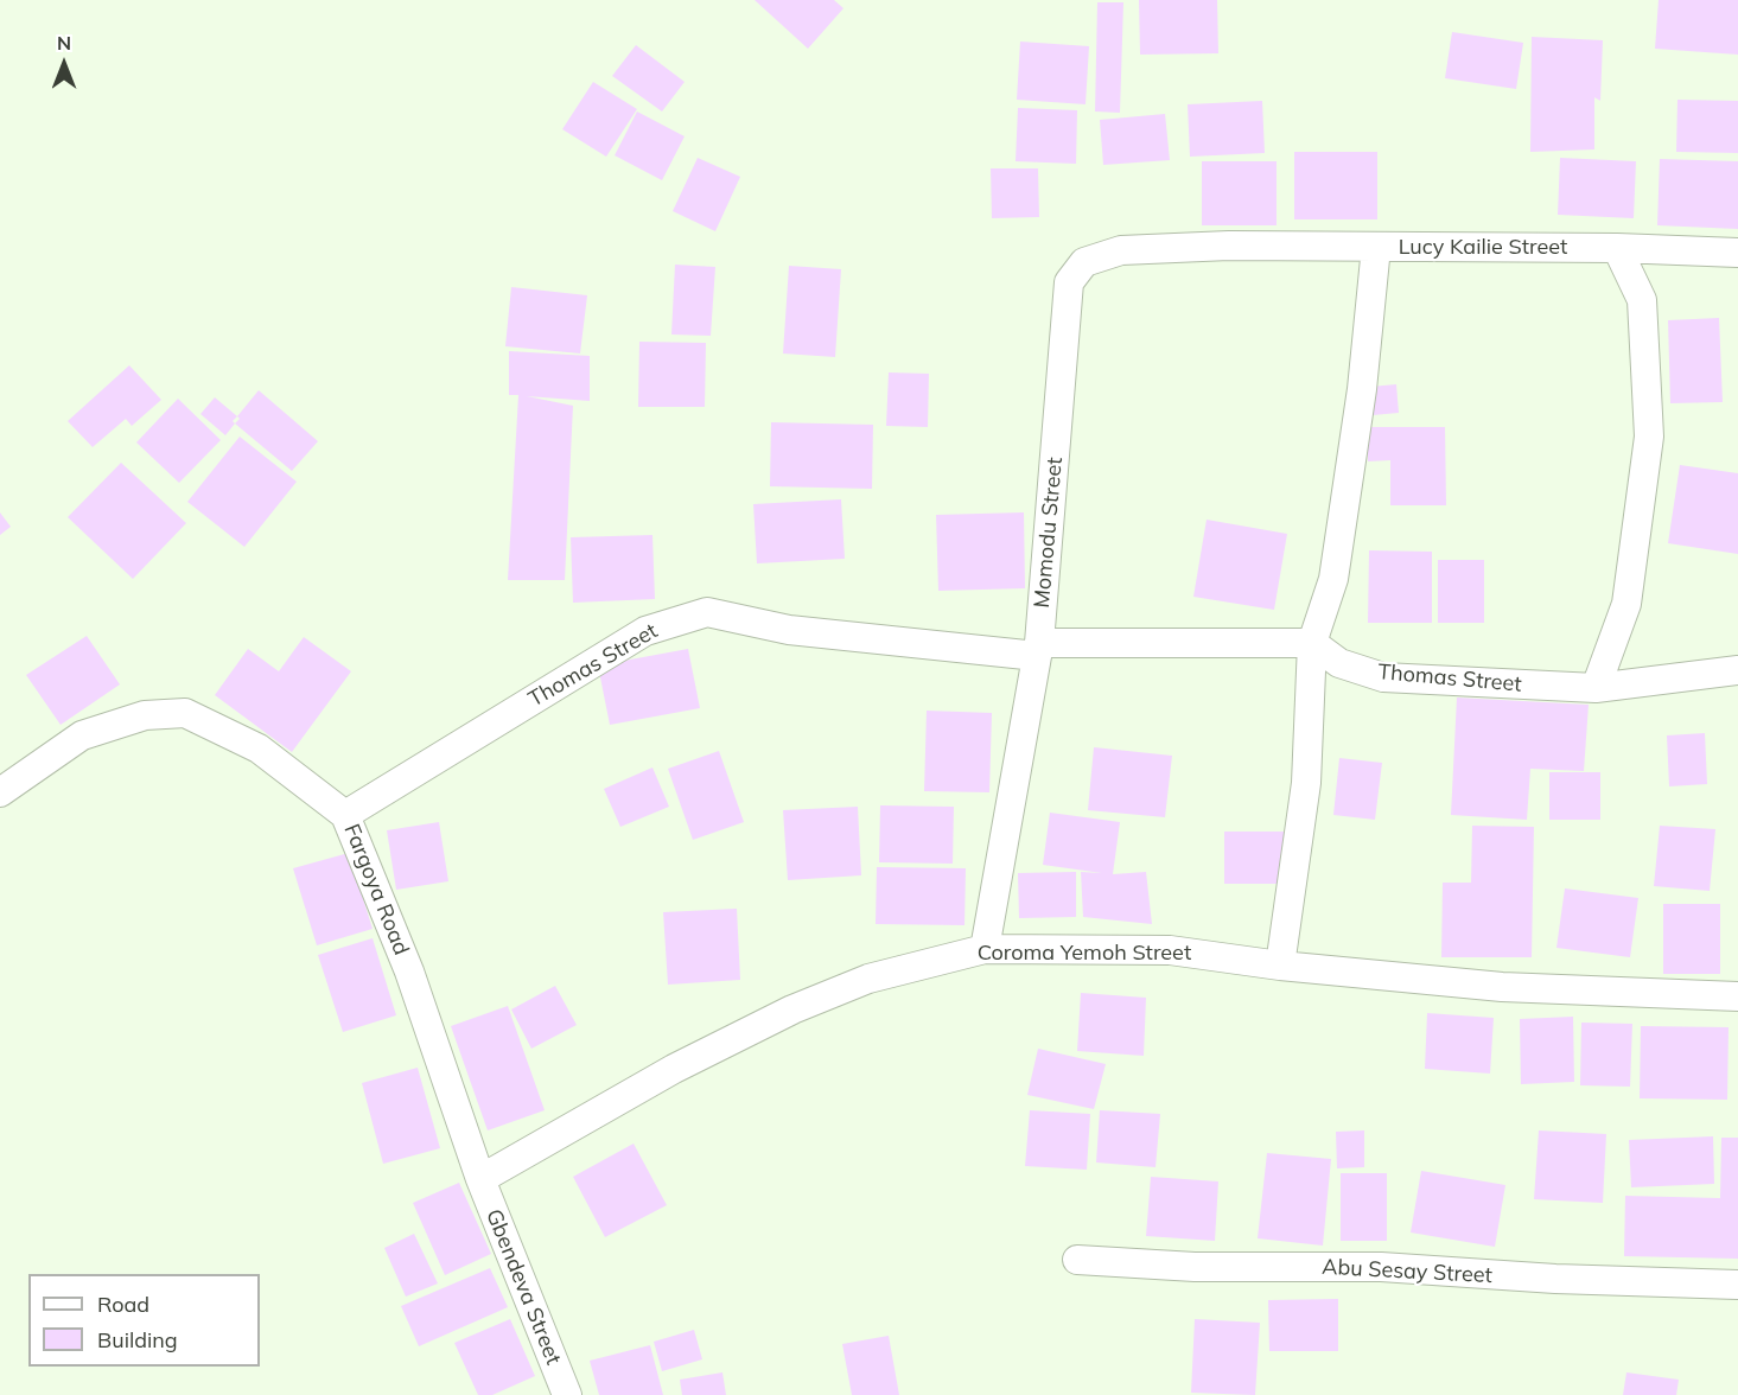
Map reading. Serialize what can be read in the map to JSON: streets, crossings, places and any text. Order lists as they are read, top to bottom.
{
  "streets": {
    "street": [
      "Lucy Kailie Street",
      "Momodu Street",
      "Thomas Street",
      "Fargoya Road",
      "Coroma Yemoh Street",
      "Abu Sesay Street",
      "Gbendeva Street"
    ]
  },
  "crossings": [
    ["Lucy Kailie Street", "Momodu Street"],
    ["Momodu Street", "Thomas Street"],
    ["Momodu Street", "Coroma Yemoh Street"],
    ["Thomas Street", "Fargoya Road"],
    ["Fargoya Road", "Coroma Yemoh Street"],
    ["Fargoya Road", "Gbendeva Street"],
    ["Coroma Yemoh Street", "Gbendeva Street"]
  ],
  "legend": ["Road", "Building"],
  "north": "top"
}
